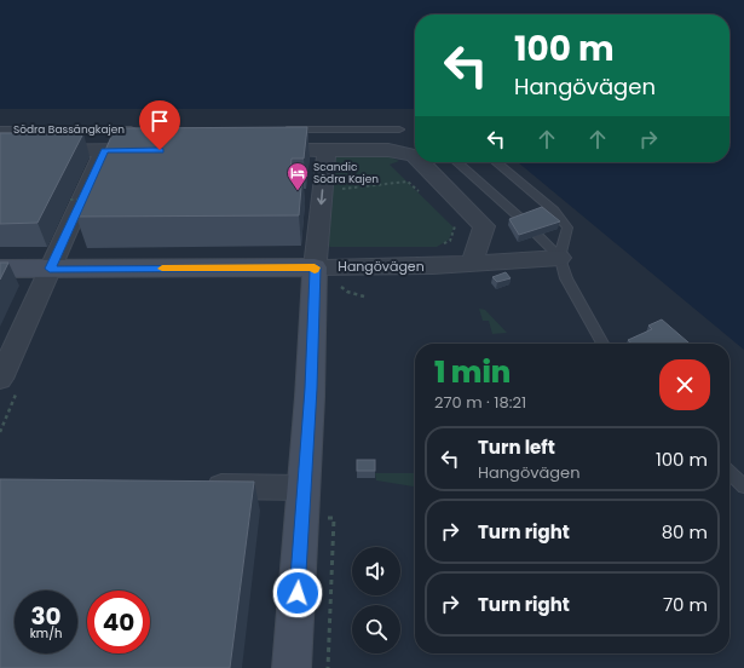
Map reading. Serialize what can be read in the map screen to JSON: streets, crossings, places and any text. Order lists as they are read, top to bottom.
{
  "streets": {
    "street": ["Södra Bassängkajen", "Hangövägen"]
  },
  "places": {
    "hotel": ["Scandic Södra Kajen"]
  },
  "page": {
    "turn": ["100 m", "Hangövägen"],
    "heading": ["1 min", "270 m · 18:21"],
    "list": [
      {
        "name": "Turn left",
        "note": "Hangövägen",
        "value": "100 m"
      },
      {
        "name": "Turn right",
        "value": "80 m"
      },
      {
        "name": "Turn right",
        "value": "70 m"
      }
    ],
    "speed": "30 km/h",
    "limit": "40"
  }
}
